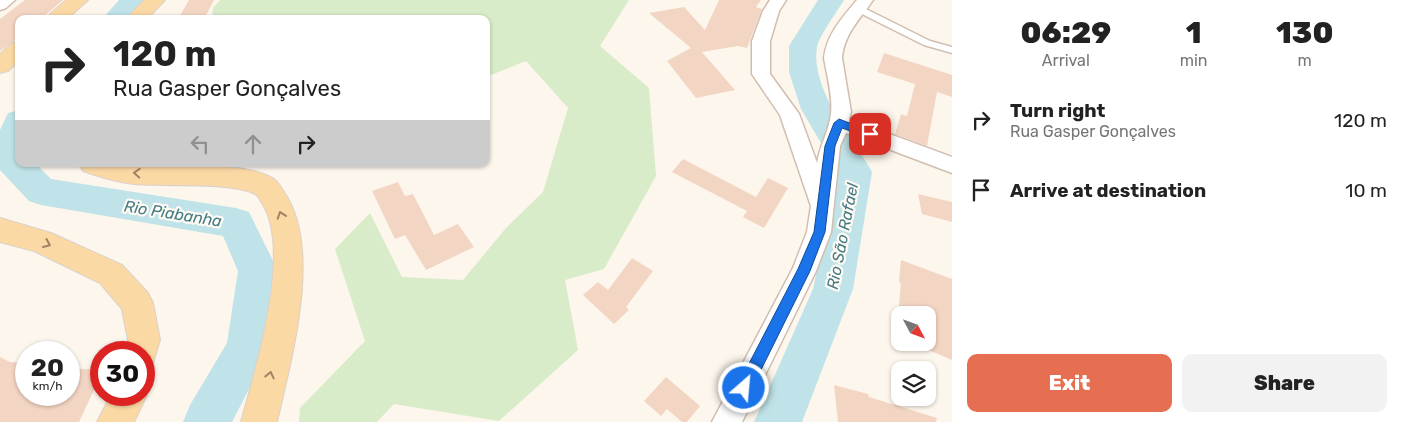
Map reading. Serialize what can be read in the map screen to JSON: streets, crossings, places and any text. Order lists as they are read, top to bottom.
{
  "water": ["Rio Piabanha", "Rio São Rafael"],
  "north": "bottom right",
  "page": {
    "eta": [
      "06:29",
      "Arrival",
      "1",
      "min",
      "130",
      "m"
    ],
    "turn": ["120 m", "Rua Gasper Gonçalves"],
    "list": [
      {
        "name": "Turn right",
        "note": "Rua Gasper Gonçalves",
        "value": "120 m"
      },
      {
        "name": "Arrive at destination",
        "value": "10 m"
      }
    ],
    "speed": "20 km/h",
    "limit": "30",
    "buttons": ["Exit", "Share"]
  }
}
